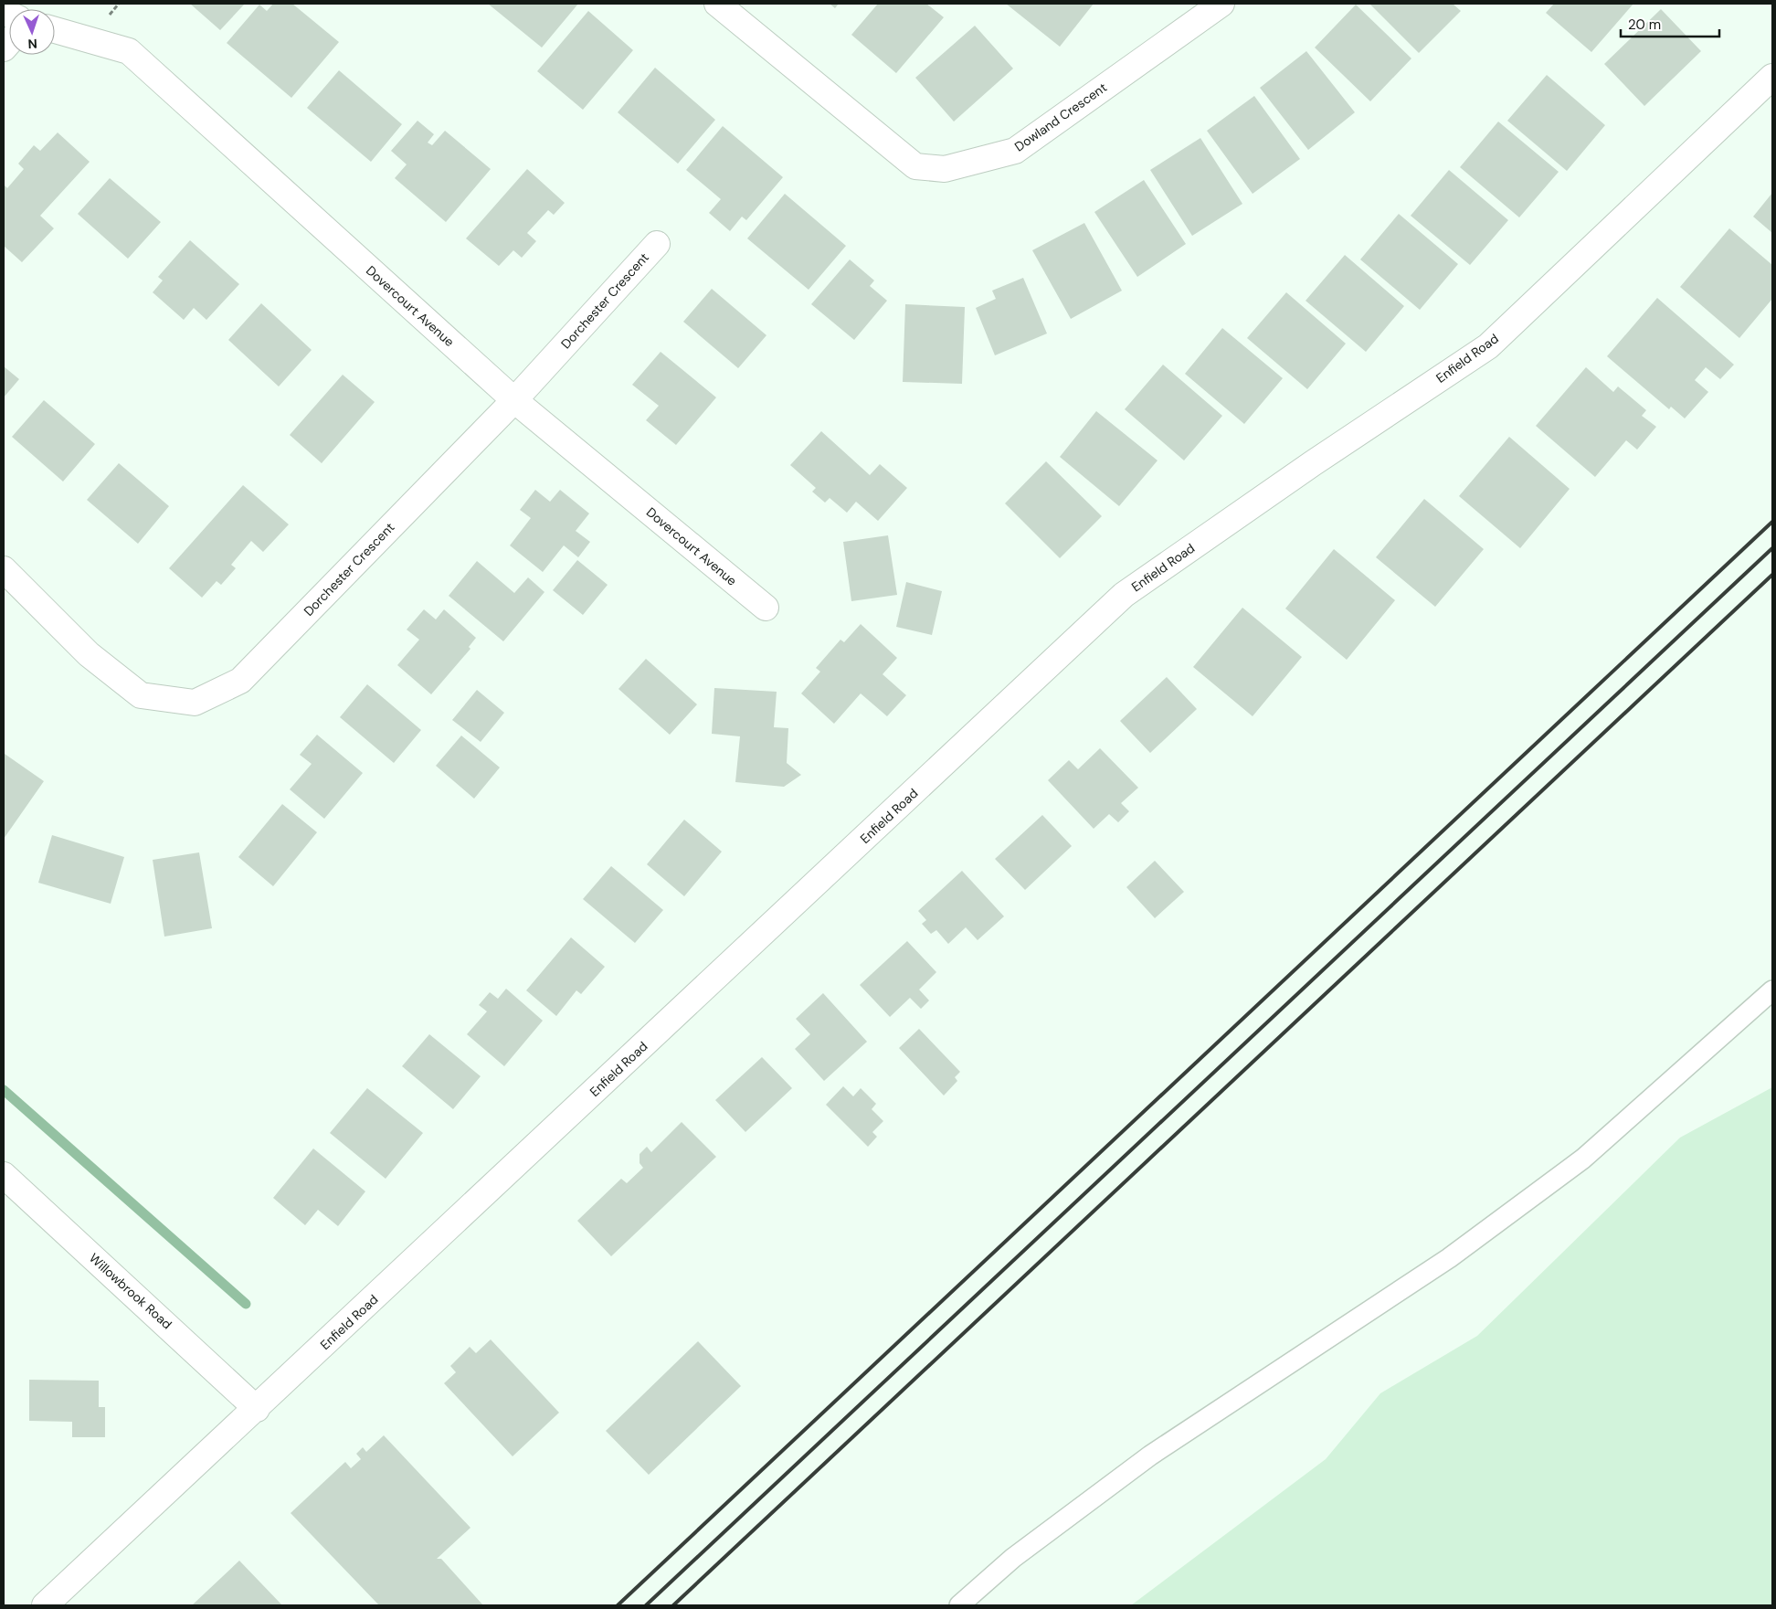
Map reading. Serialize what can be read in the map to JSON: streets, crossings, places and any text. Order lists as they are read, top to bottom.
{
  "streets": {
    "street": [
      "Dowland Crescent",
      "Dorchester Crescent",
      "Dovercourt Avenue",
      "Enfield Road",
      "Willowbrook Road"
    ]
  },
  "crossings": [
    ["Dorchester Crescent", "Dovercourt Avenue"],
    ["Enfield Road", "Willowbrook Road"]
  ],
  "scale_bar": "20 m",
  "north": "bottom"
}
